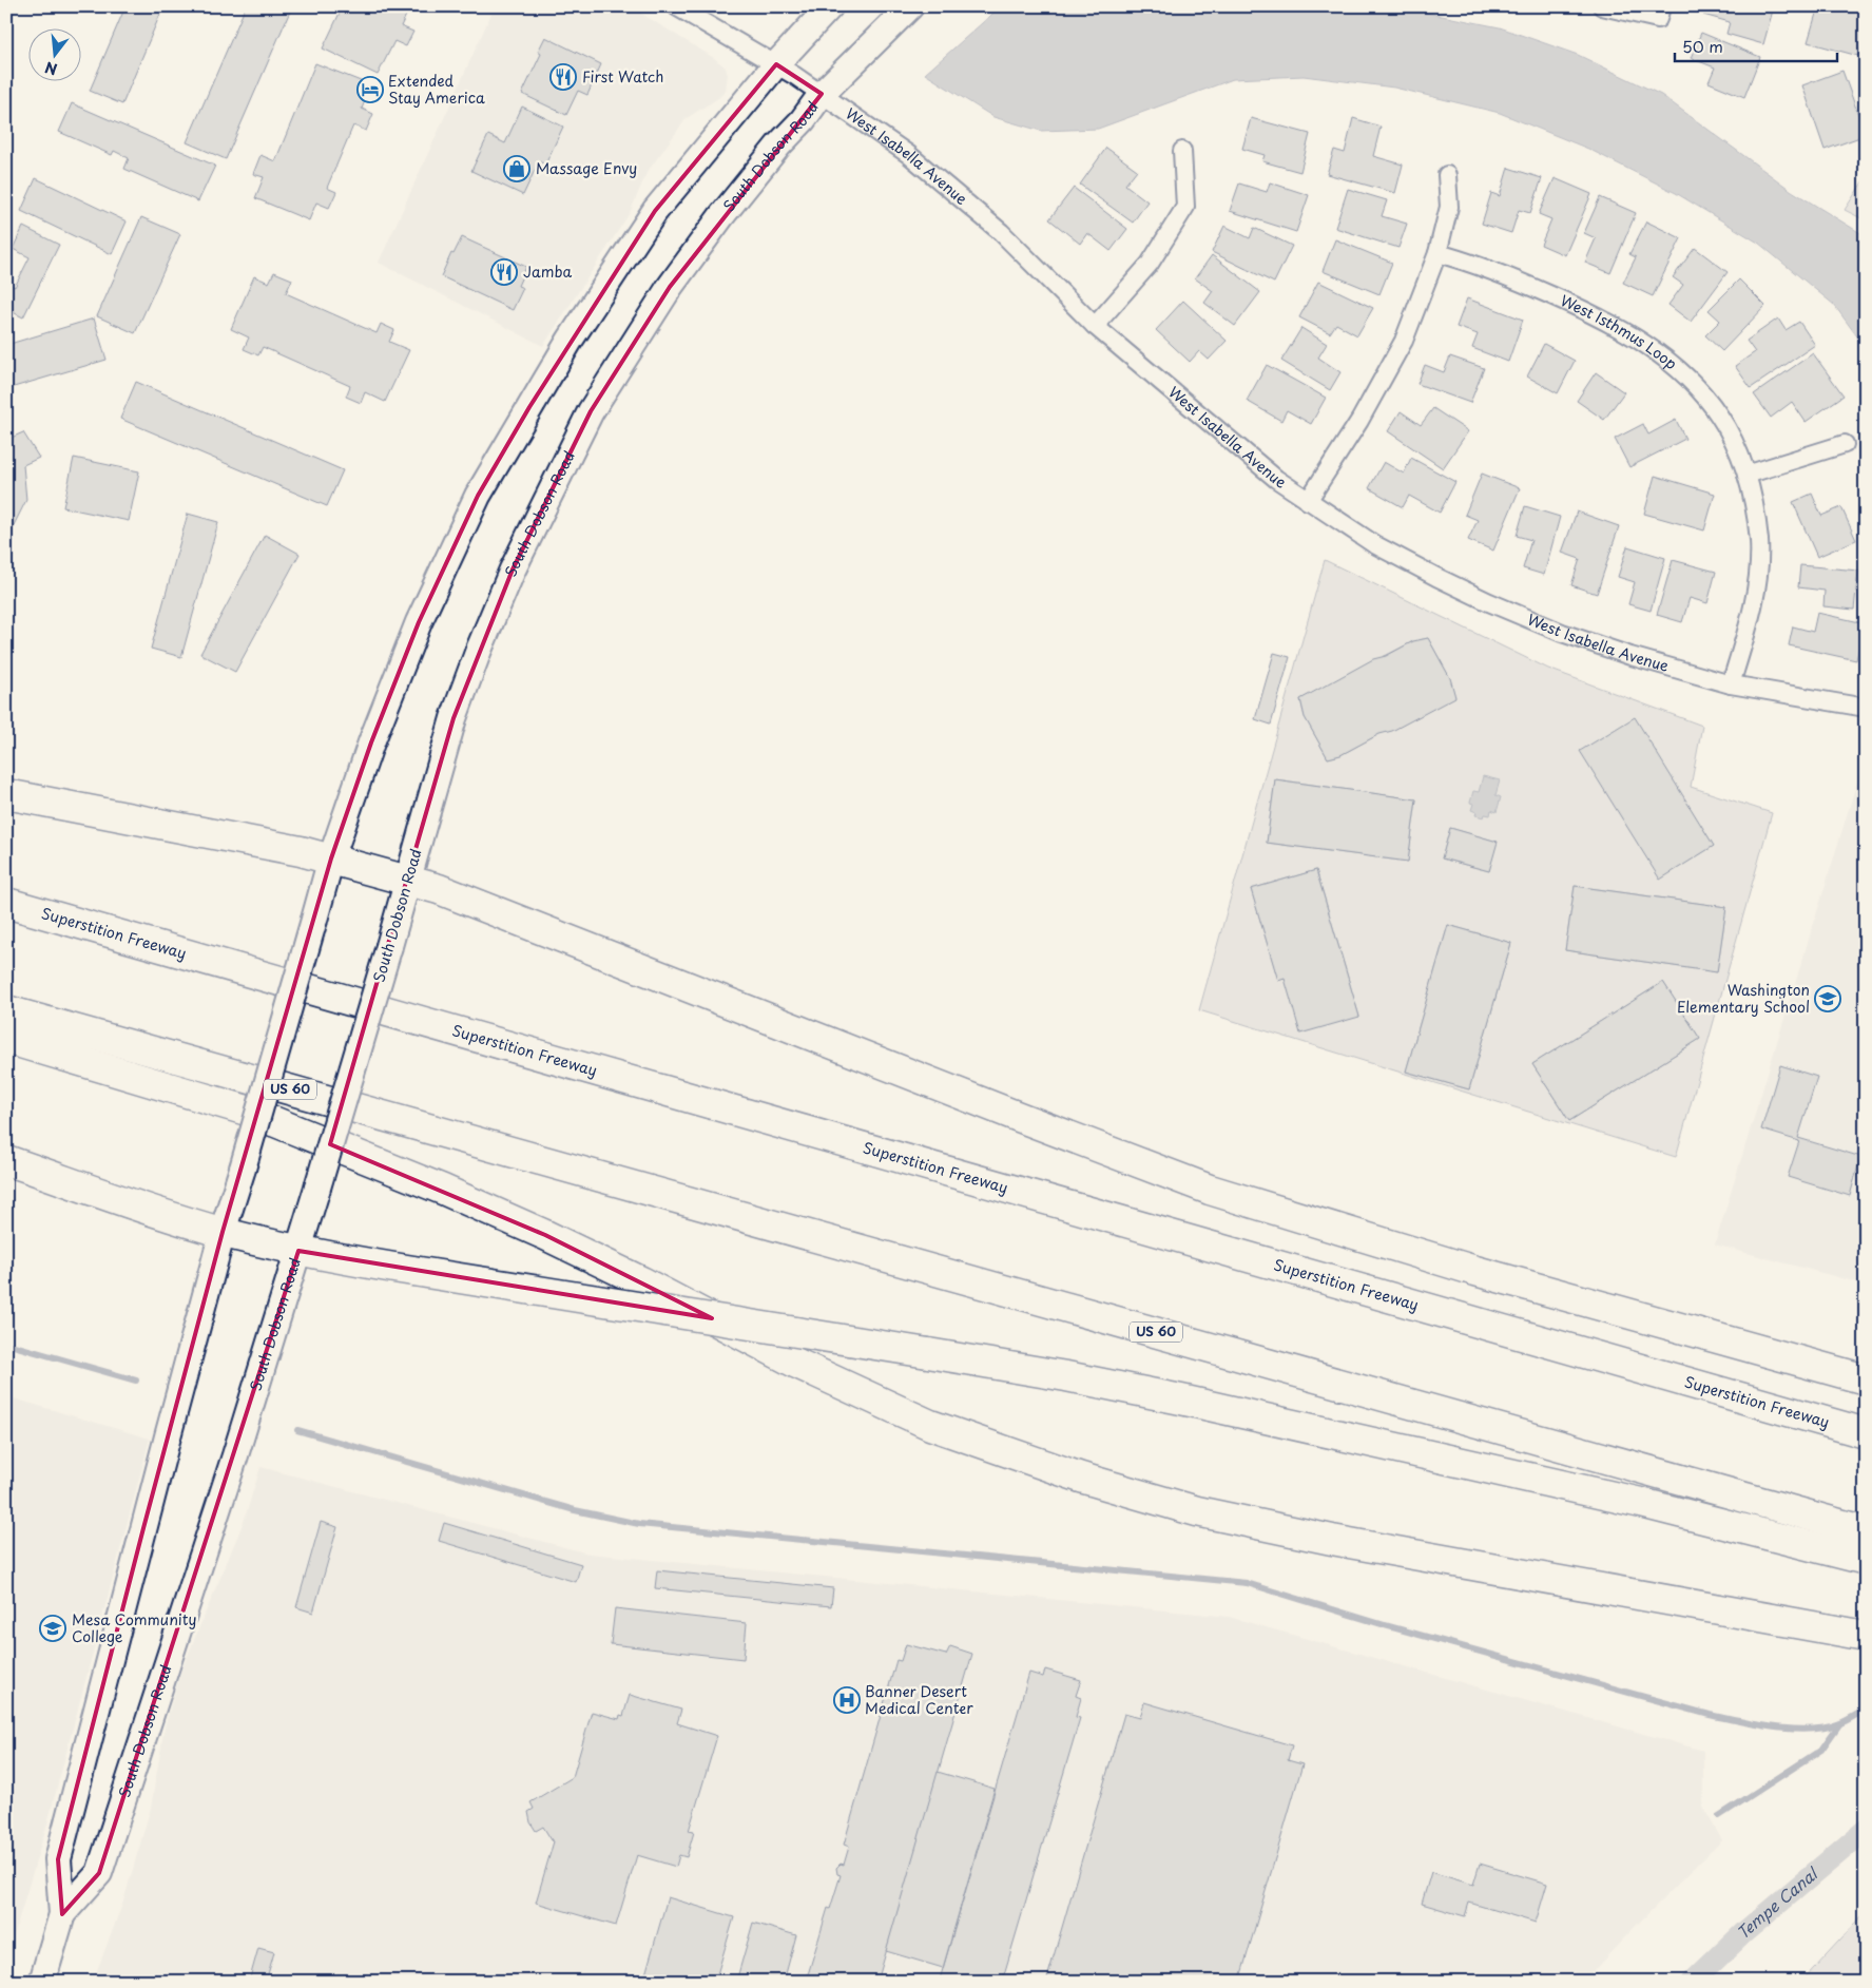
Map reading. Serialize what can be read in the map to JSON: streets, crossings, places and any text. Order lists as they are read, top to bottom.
{
  "streets": {
    "highway": ["Superstition Freeway", "US 60"],
    "main road": ["South Dobson Road"],
    "street": ["West Isabella Avenue", "West Isthmus Loop"]
  },
  "crossings": [
    ["South Dobson Road", "West Isabella Avenue"],
    ["West Isabella Avenue", "West Isthmus Loop"]
  ],
  "water": ["Tempe Canal"],
  "places": {
    "restaurant": ["First Watch", "Jamba"],
    "hotel": ["Extended Stay America"],
    "shop": ["Massage Envy"],
    "school or university": ["Washington Elementary School", "Mesa Community College"],
    "hospital": ["Banner Desert Medical Center"]
  },
  "scale_bar": "50 m",
  "north": "bottom"
}
